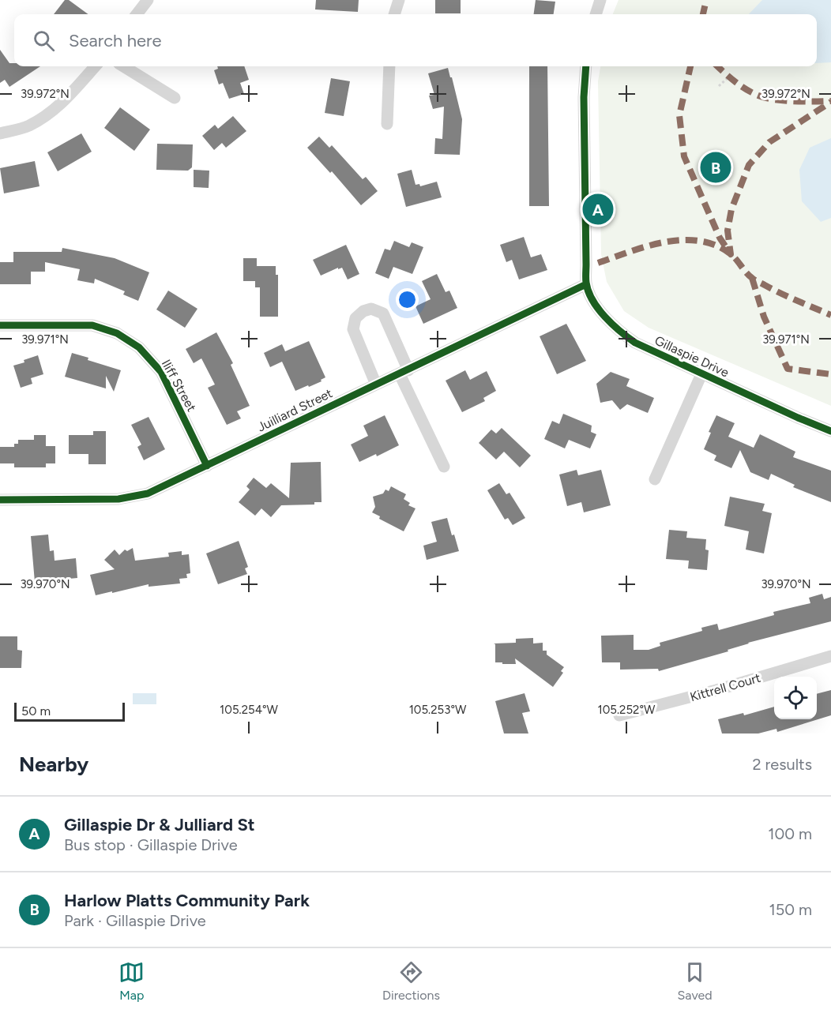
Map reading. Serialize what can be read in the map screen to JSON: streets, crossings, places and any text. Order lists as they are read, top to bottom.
{
  "streets": {
    "street": [
      "Gillaspie Drive",
      "Iliff Street",
      "Juilliard Street",
      "Kittrell Court"
    ]
  },
  "crossings": [
    ["Gillaspie Drive", "Juilliard Street"],
    ["Iliff Street", "Juilliard Street"]
  ],
  "scale_bar": "50 m",
  "page": {
    "search": "Search here",
    "pins": ["B", "A"],
    "scale": "50 m",
    "heading": ["Nearby", "2 results"],
    "list": [
      {
        "mark": "A",
        "name": "Gillaspie Dr & Julliard St",
        "note": "Bus stop · Gillaspie Drive",
        "value": "100 m"
      },
      {
        "mark": "B",
        "name": "Harlow Platts Community Park",
        "note": "Park · Gillaspie Drive",
        "value": "150 m"
      }
    ],
    "nav": ["Map", "Directions", "Saved"]
  },
  "coordinates": [
    "39.972°N",
    "39.971°N",
    "39.970°N",
    "105.254°W",
    "105.253°W",
    "105.252°W"
  ]
}
